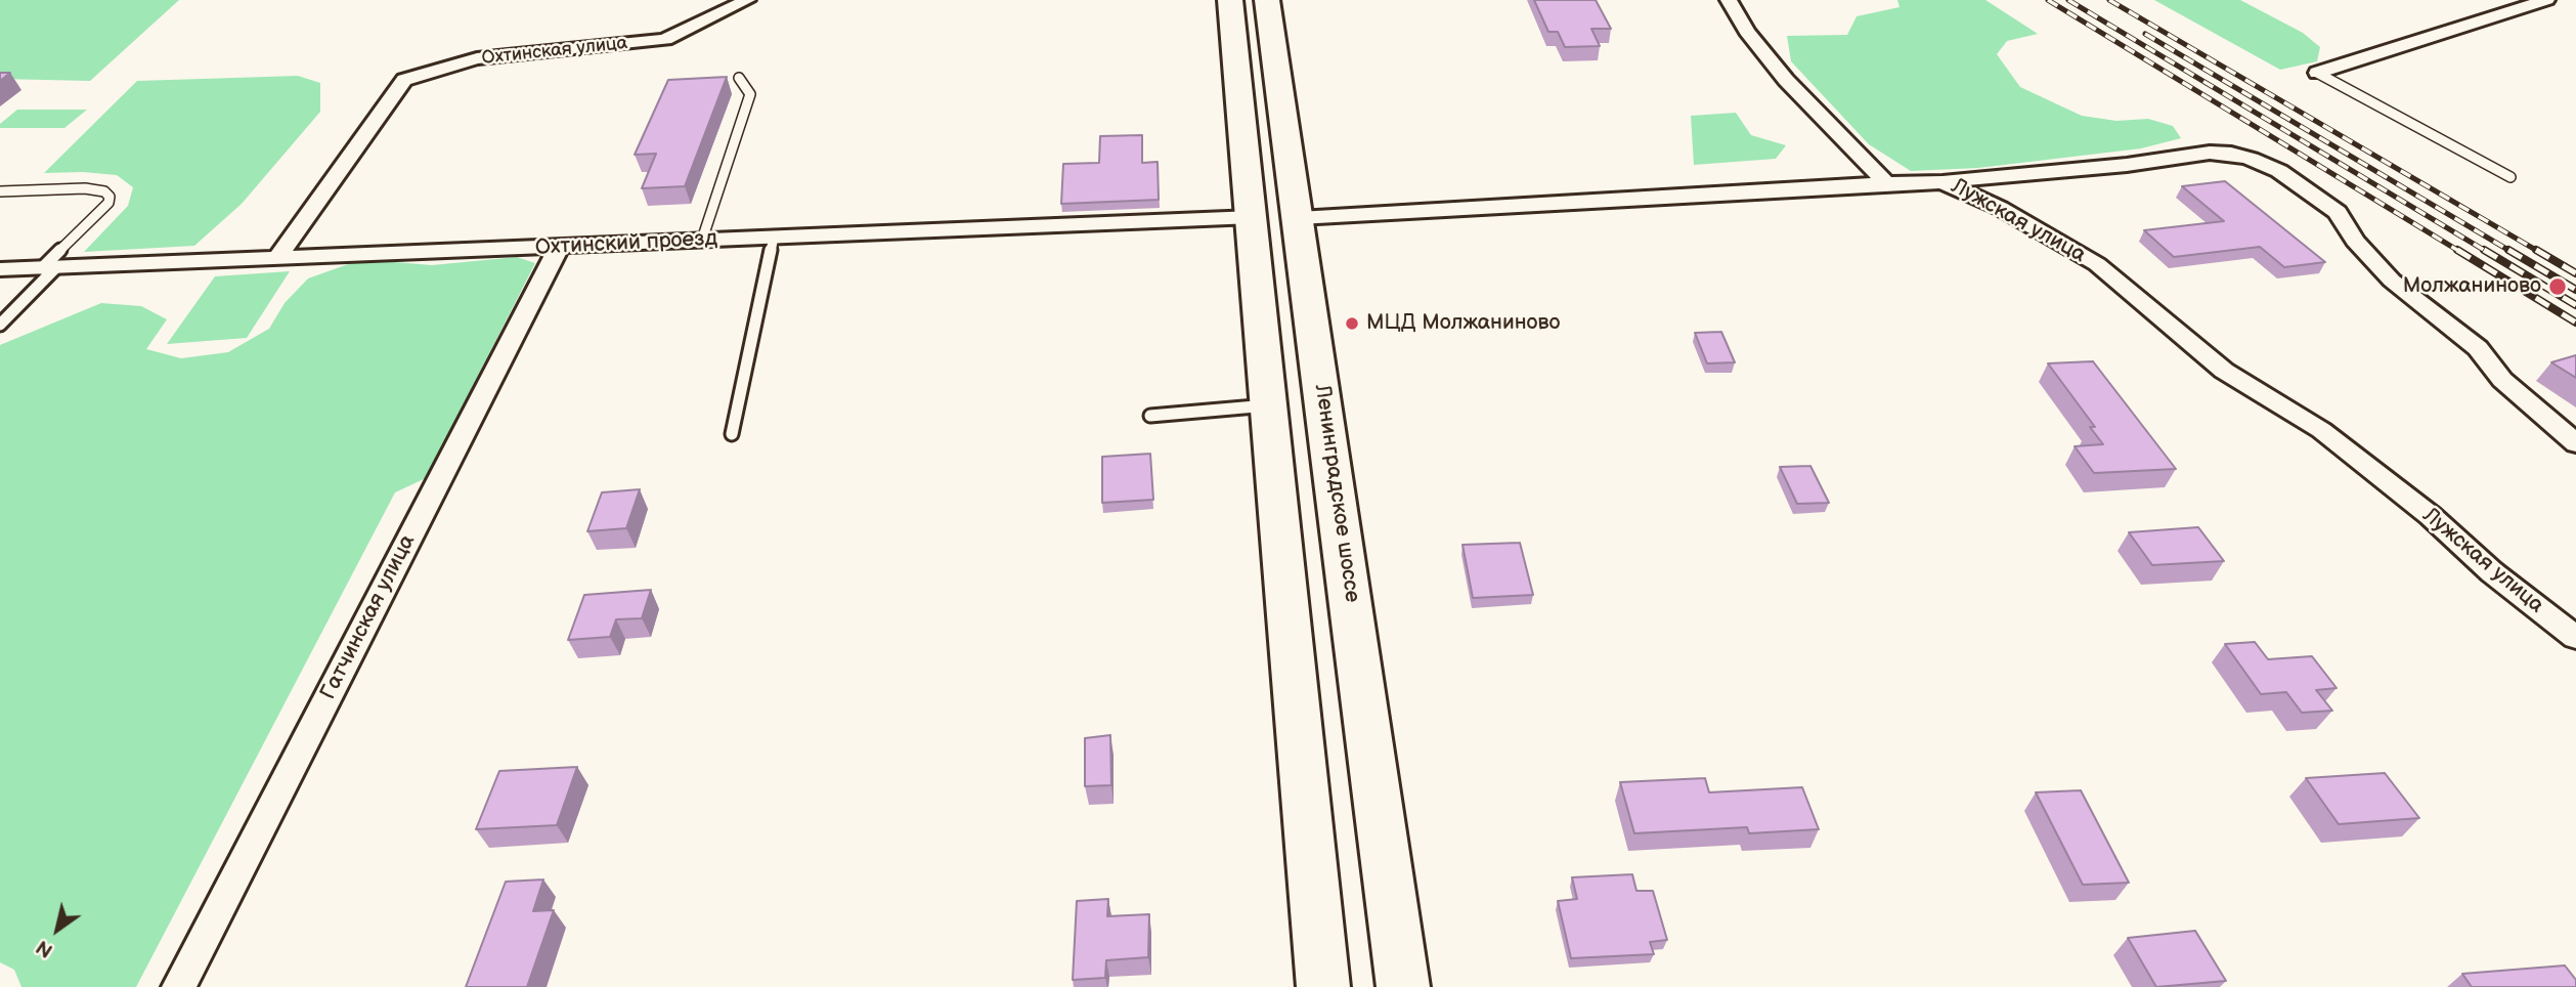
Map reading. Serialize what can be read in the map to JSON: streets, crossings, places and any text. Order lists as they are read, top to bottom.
{
  "streets": {
    "highway": ["Ленинградское шоссе"],
    "street": [
      "Охтинская улица",
      "Лужская улица",
      "Охтинский проезд",
      "Гатчинская улица"
    ]
  },
  "crossings": [
    ["Охтинская улица", "Охтинский проезд"],
    ["Охтинский проезд", "Гатчинская улица"]
  ],
  "places": ["Молжаниново", "МЦД Молжаниново"],
  "north": "bottom left"
}
